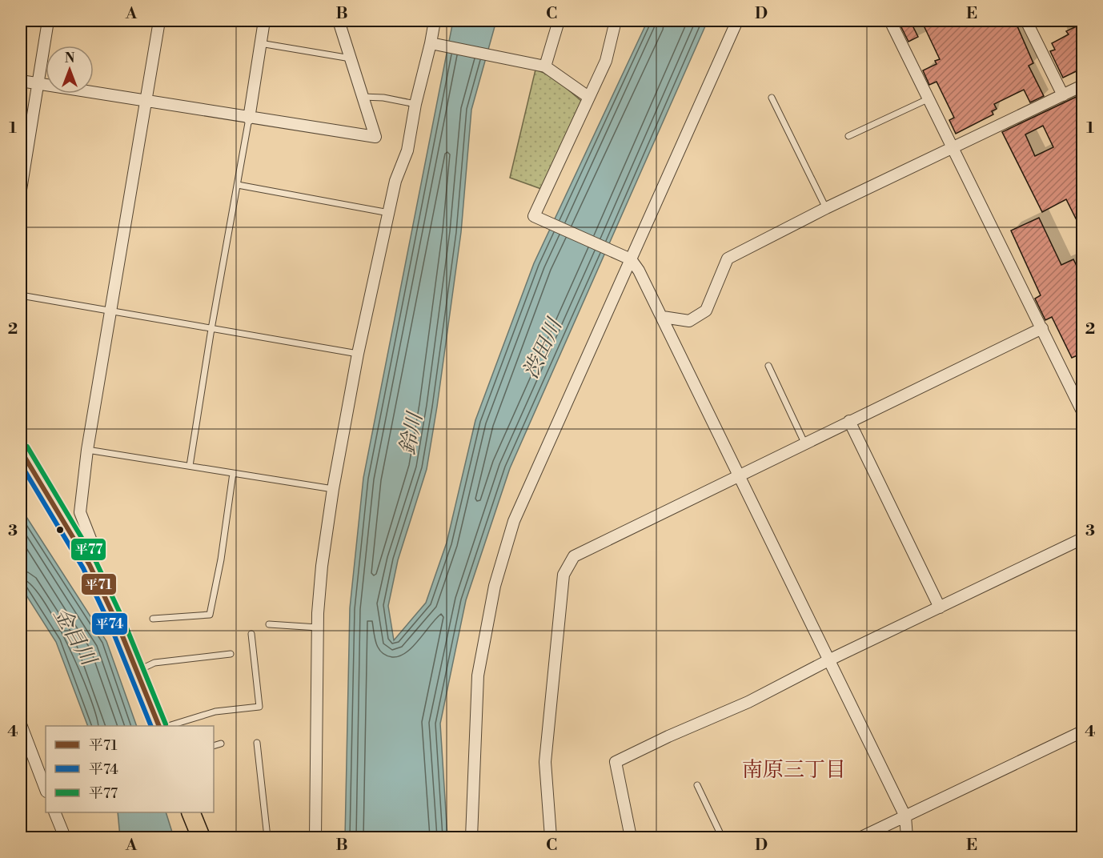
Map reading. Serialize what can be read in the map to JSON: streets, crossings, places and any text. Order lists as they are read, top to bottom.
{
  "districts": ["南原三丁目"],
  "water": ["渋田川", "鈴川", "金目川"],
  "lines": ["transit line 平77", "transit line 平71", "transit line 平74"],
  "legend": ["平71", "平74", "平77"],
  "north": "top",
  "grid": {
    "columns": [
      "A",
      "B",
      "C",
      "D",
      "E"
    ],
    "rows": [
      "1",
      "2",
      "3",
      "4"
    ]
  }
}
